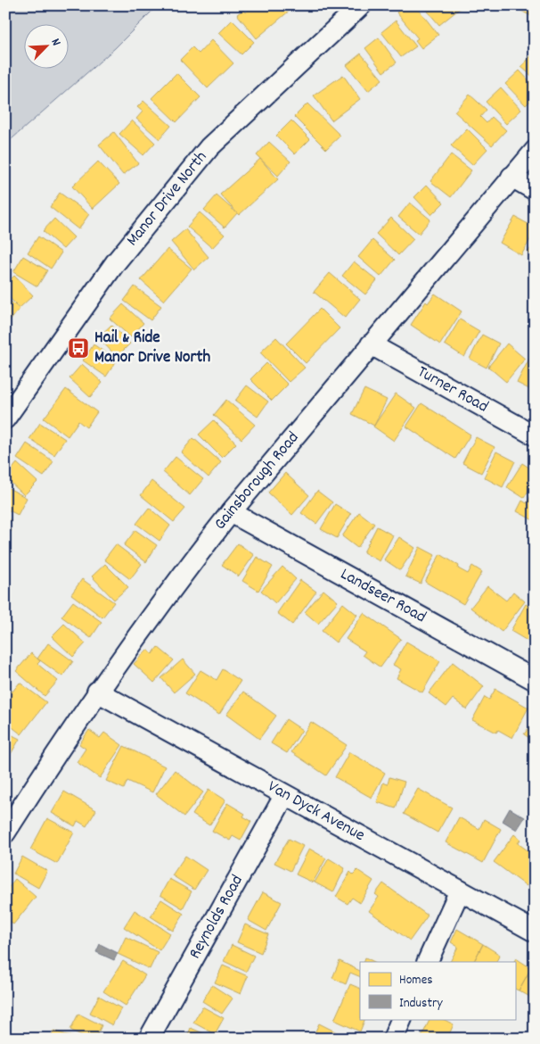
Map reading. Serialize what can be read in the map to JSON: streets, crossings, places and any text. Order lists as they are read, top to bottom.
{
  "streets": {
    "street": [
      "Manor Drive North",
      "Turner Road",
      "Gainsborough Road",
      "Landseer Road",
      "Van Dyck Avenue",
      "Reynolds Road"
    ]
  },
  "crossings": [
    ["Turner Road", "Gainsborough Road"],
    ["Gainsborough Road", "Landseer Road"],
    ["Gainsborough Road", "Van Dyck Avenue"],
    ["Van Dyck Avenue", "Reynolds Road"]
  ],
  "places": {
    "bus stop": ["Hail & Ride Manor Drive North"]
  },
  "legend": ["Homes", "Industry"],
  "north": "top right"
}
